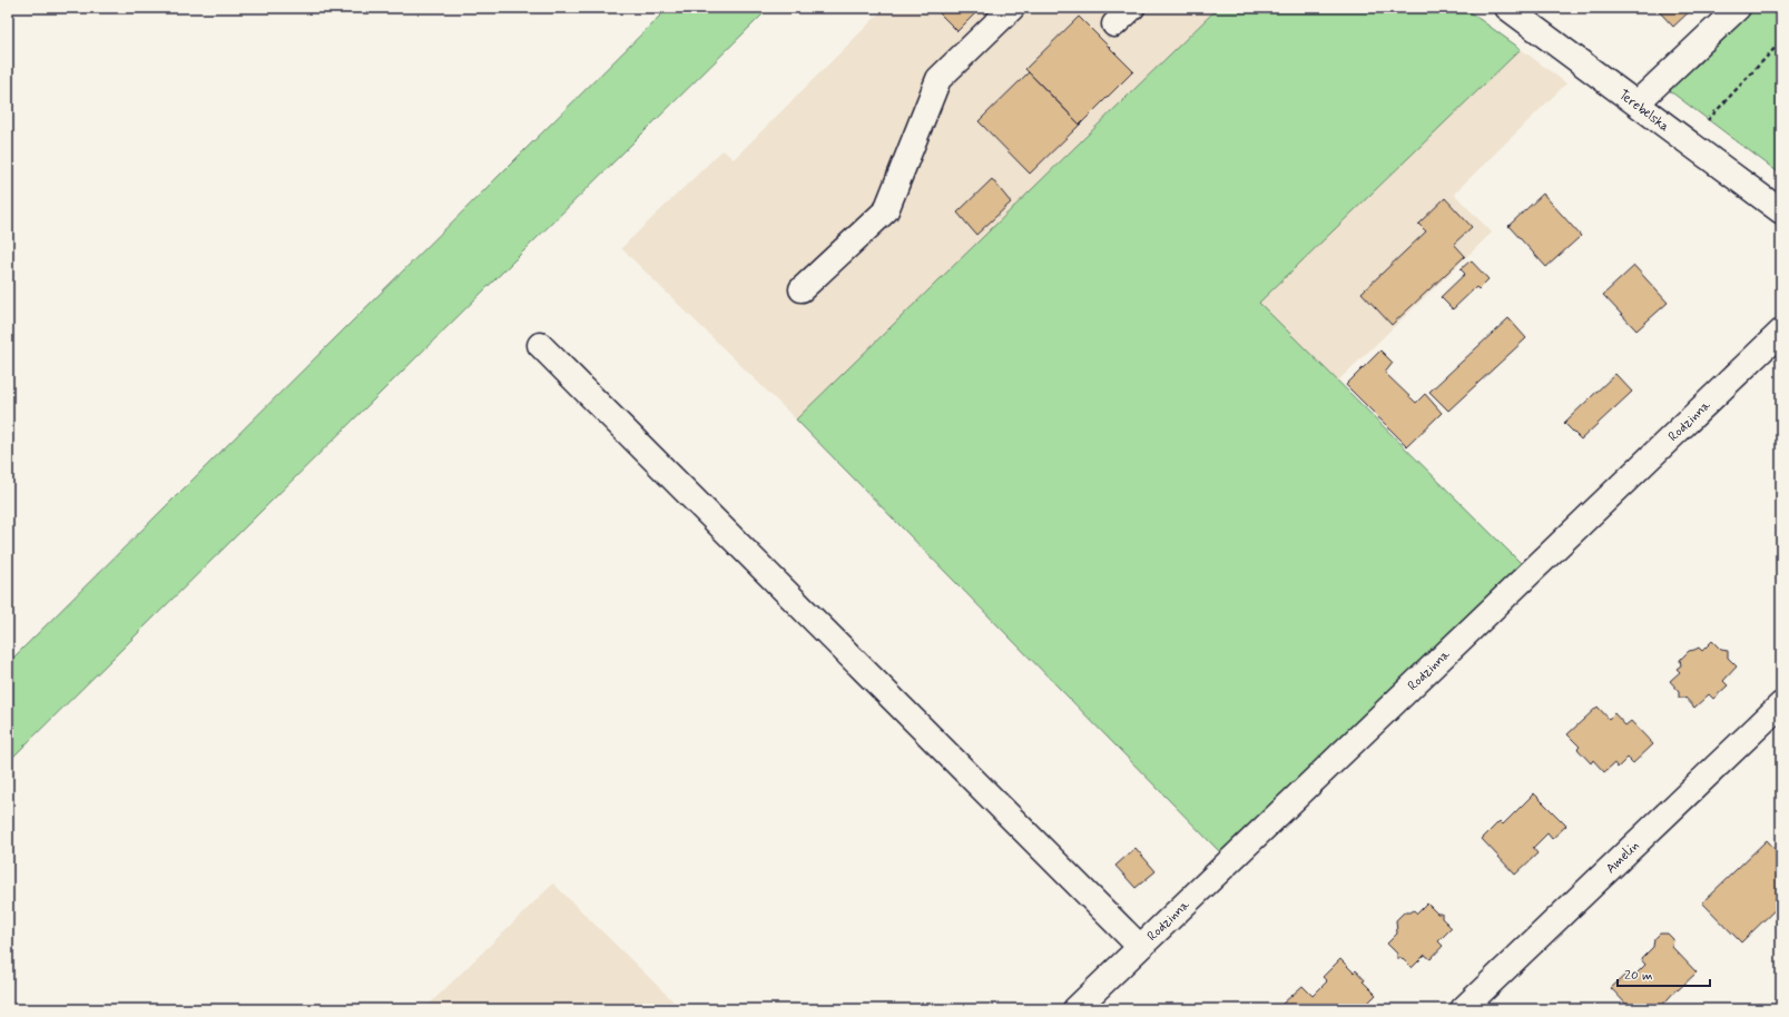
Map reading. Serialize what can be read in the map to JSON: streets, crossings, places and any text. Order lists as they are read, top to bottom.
{
  "streets": {
    "street": ["Terebelska", "Rodzinna", "Amelin"]
  },
  "scale_bar": "20 m"
}
